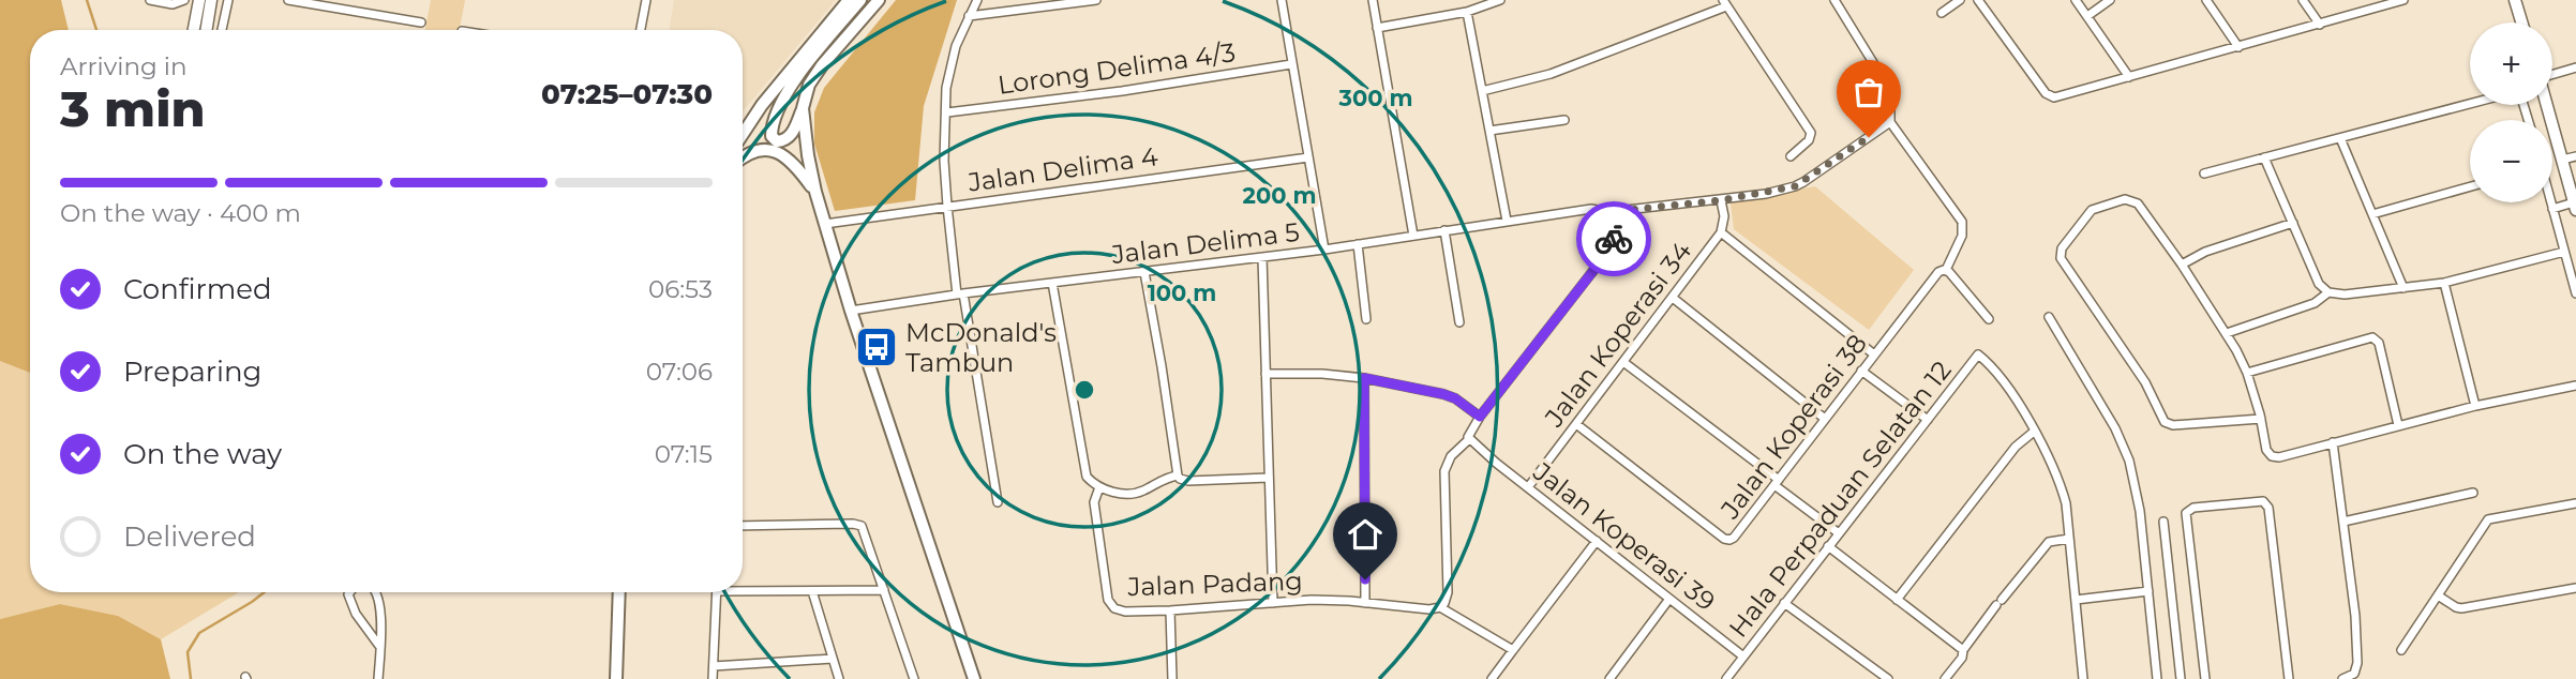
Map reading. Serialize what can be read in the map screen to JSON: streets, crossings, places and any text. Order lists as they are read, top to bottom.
{
  "streets": {
    "street": [
      "Lorong Delima 4/3",
      "Jalan Delima 4",
      "Jalan Delima 5",
      "Jalan Koperasi 34",
      "Jalan Koperasi 38",
      "Hala Perpaduan Selatan 12",
      "Jalan Koperasi 39",
      "Jalan Padang"
    ]
  },
  "crossings": [
    ["Jalan Delima 5", "Jalan Koperasi 34"],
    ["Jalan Koperasi 34", "Jalan Koperasi 38"],
    ["Jalan Koperasi 34", "Jalan Koperasi 39"],
    ["Hala Perpaduan Selatan 12", "Jalan Koperasi 39"]
  ],
  "places": {
    "bus stop": ["McDonald's Tambun"]
  },
  "page": {
    "map_buttons": ["+", "−"],
    "heading": ["3 min", "Arriving in", "07:25–07:30"],
    "bar": "On the way · 400 m",
    "list": [
      ["Confirmed", "06:53"],
      ["Preparing", "07:06"],
      ["On the way", "07:15"],
      "Delivered"
    ]
  },
  "rings": ["300 m", "200 m", "100 m"]
}
